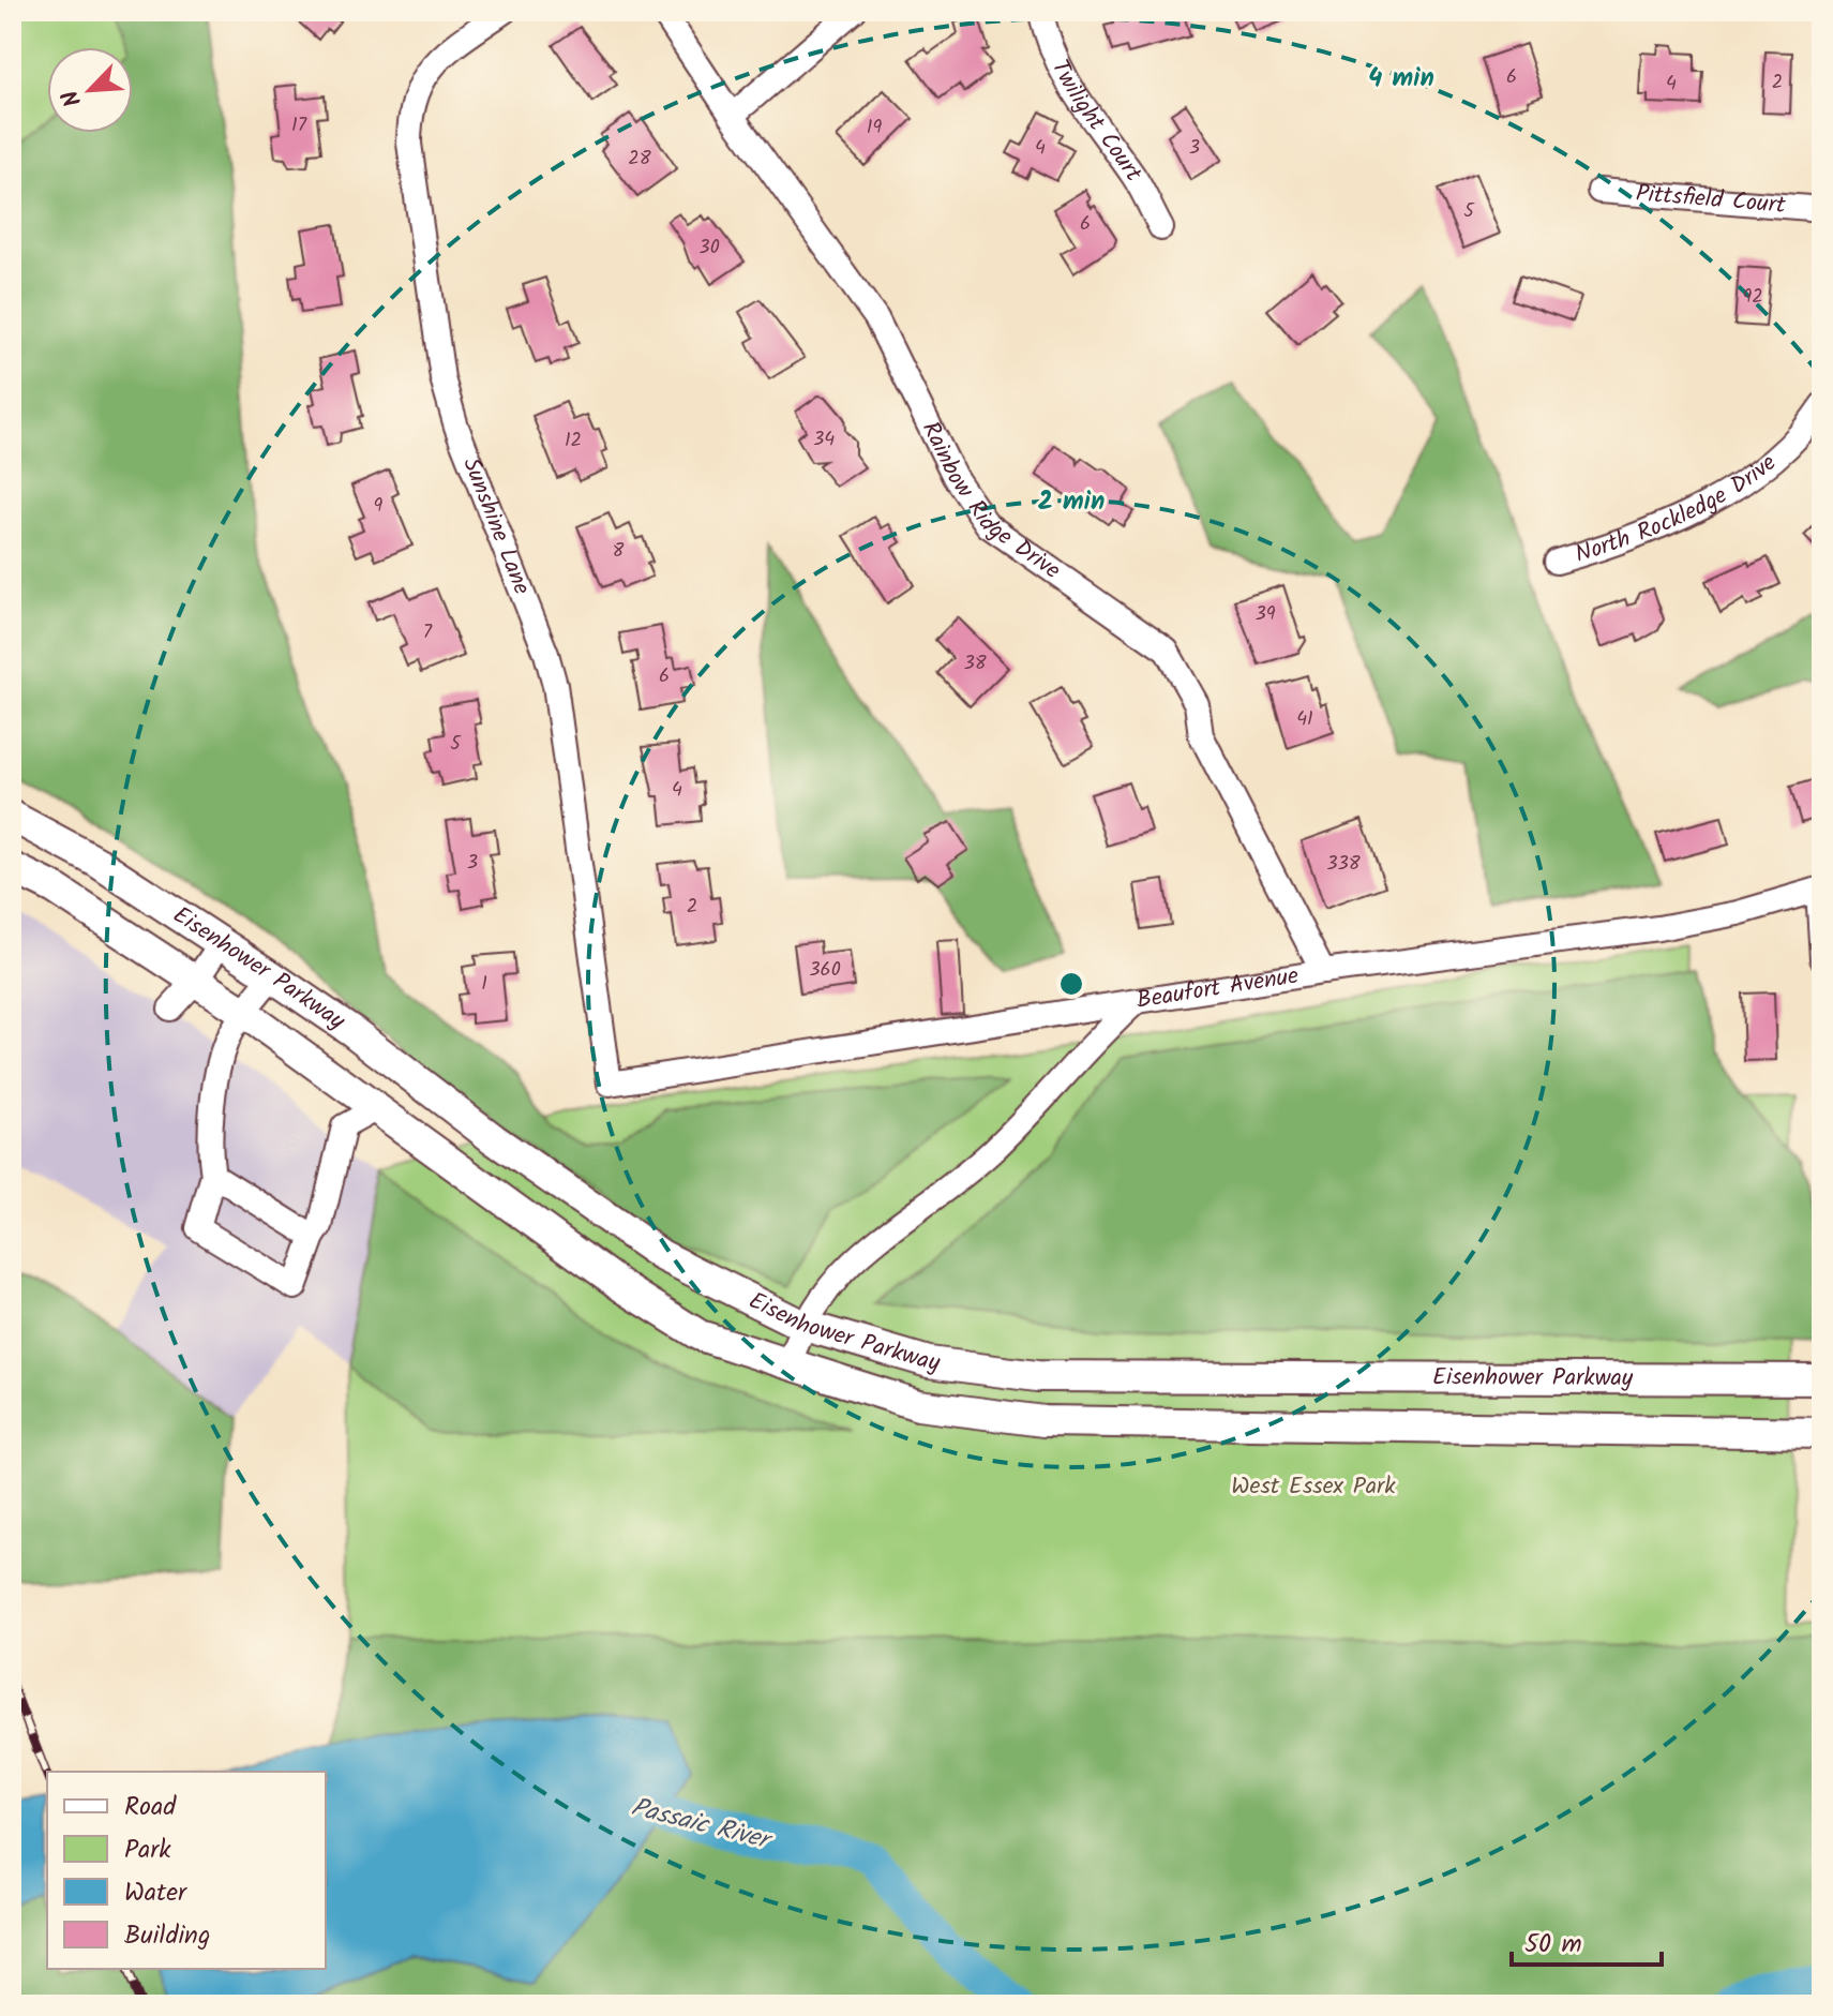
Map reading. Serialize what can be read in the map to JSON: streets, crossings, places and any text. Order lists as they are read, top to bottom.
{
  "streets": {
    "main road": ["Eisenhower Parkway"],
    "street": [
      "Twilight Court",
      "Pittsfield Court",
      "Rainbow Ridge Drive",
      "North Rockledge Drive",
      "Sunshine Lane",
      "Beaufort Avenue"
    ]
  },
  "crossings": [
    ["Rainbow Ridge Drive", "Beaufort Avenue"],
    ["Sunshine Lane", "Beaufort Avenue"]
  ],
  "water": ["Passaic River"],
  "parks": ["West Essex Park"],
  "house_numbers": [
    "6",
    "2",
    "4",
    "17",
    "19",
    "4",
    "3",
    "28",
    "5",
    "6",
    "30",
    "92",
    "34",
    "12",
    "9",
    "8",
    "39",
    "7",
    "38",
    "6",
    "41",
    "5",
    "4",
    "3",
    "338",
    "2",
    "360",
    "1"
  ],
  "legend": [
    "Road",
    "Park",
    "Water",
    "Building"
  ],
  "scale_bar": "50 m",
  "north": "bottom left",
  "rings": ["4 min", "2 min"]
}
